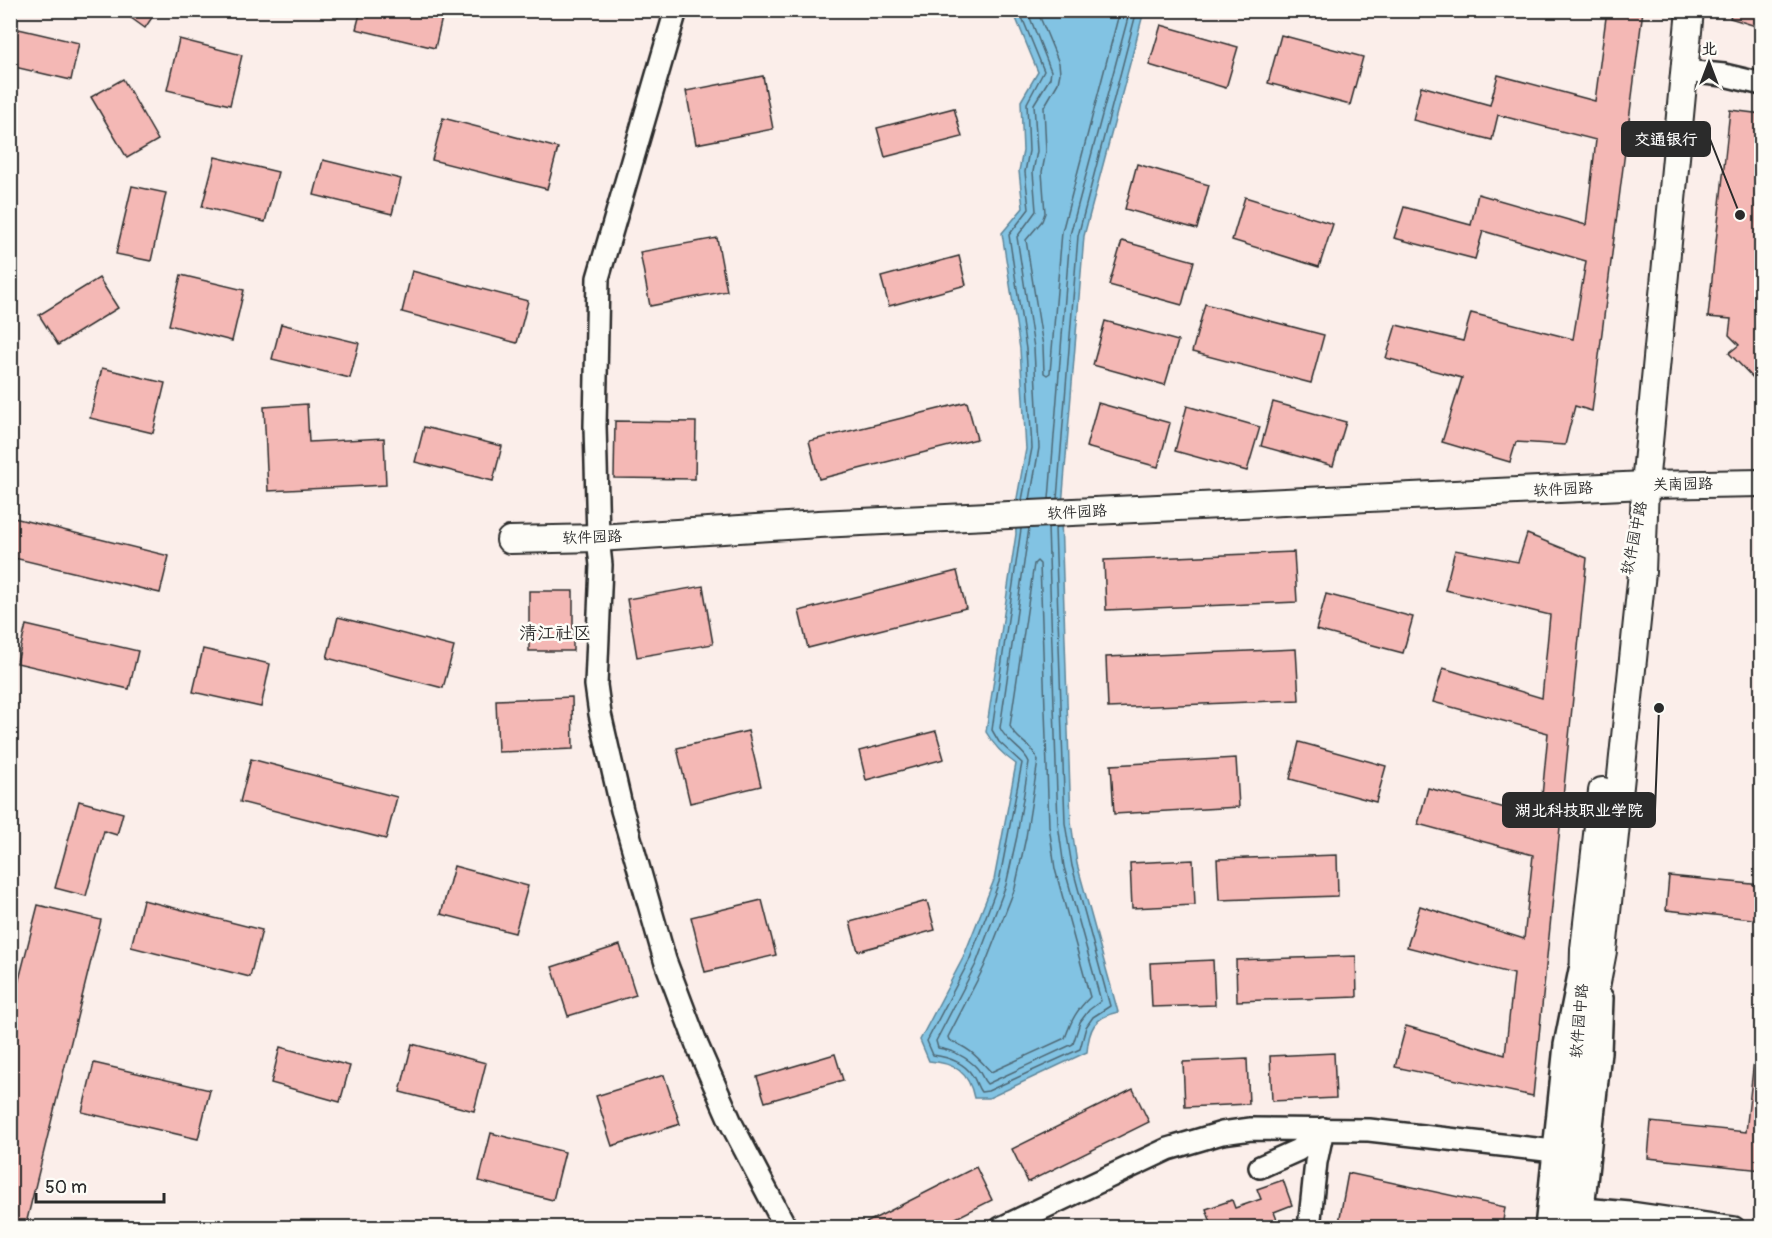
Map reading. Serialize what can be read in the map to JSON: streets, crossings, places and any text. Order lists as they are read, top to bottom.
{
  "streets": {
    "main road": ["关南园路", "软件园路", "软件园中路"]
  },
  "crossings": [
    ["关南园路", "软件园路"],
    ["关南园路", "软件园中路"],
    ["软件园路", "软件园中路"]
  ],
  "districts": ["清江社区"],
  "places": ["交通银行", "湖北科技职业学院"],
  "scale_bar": "50 m",
  "north": "top"
}
